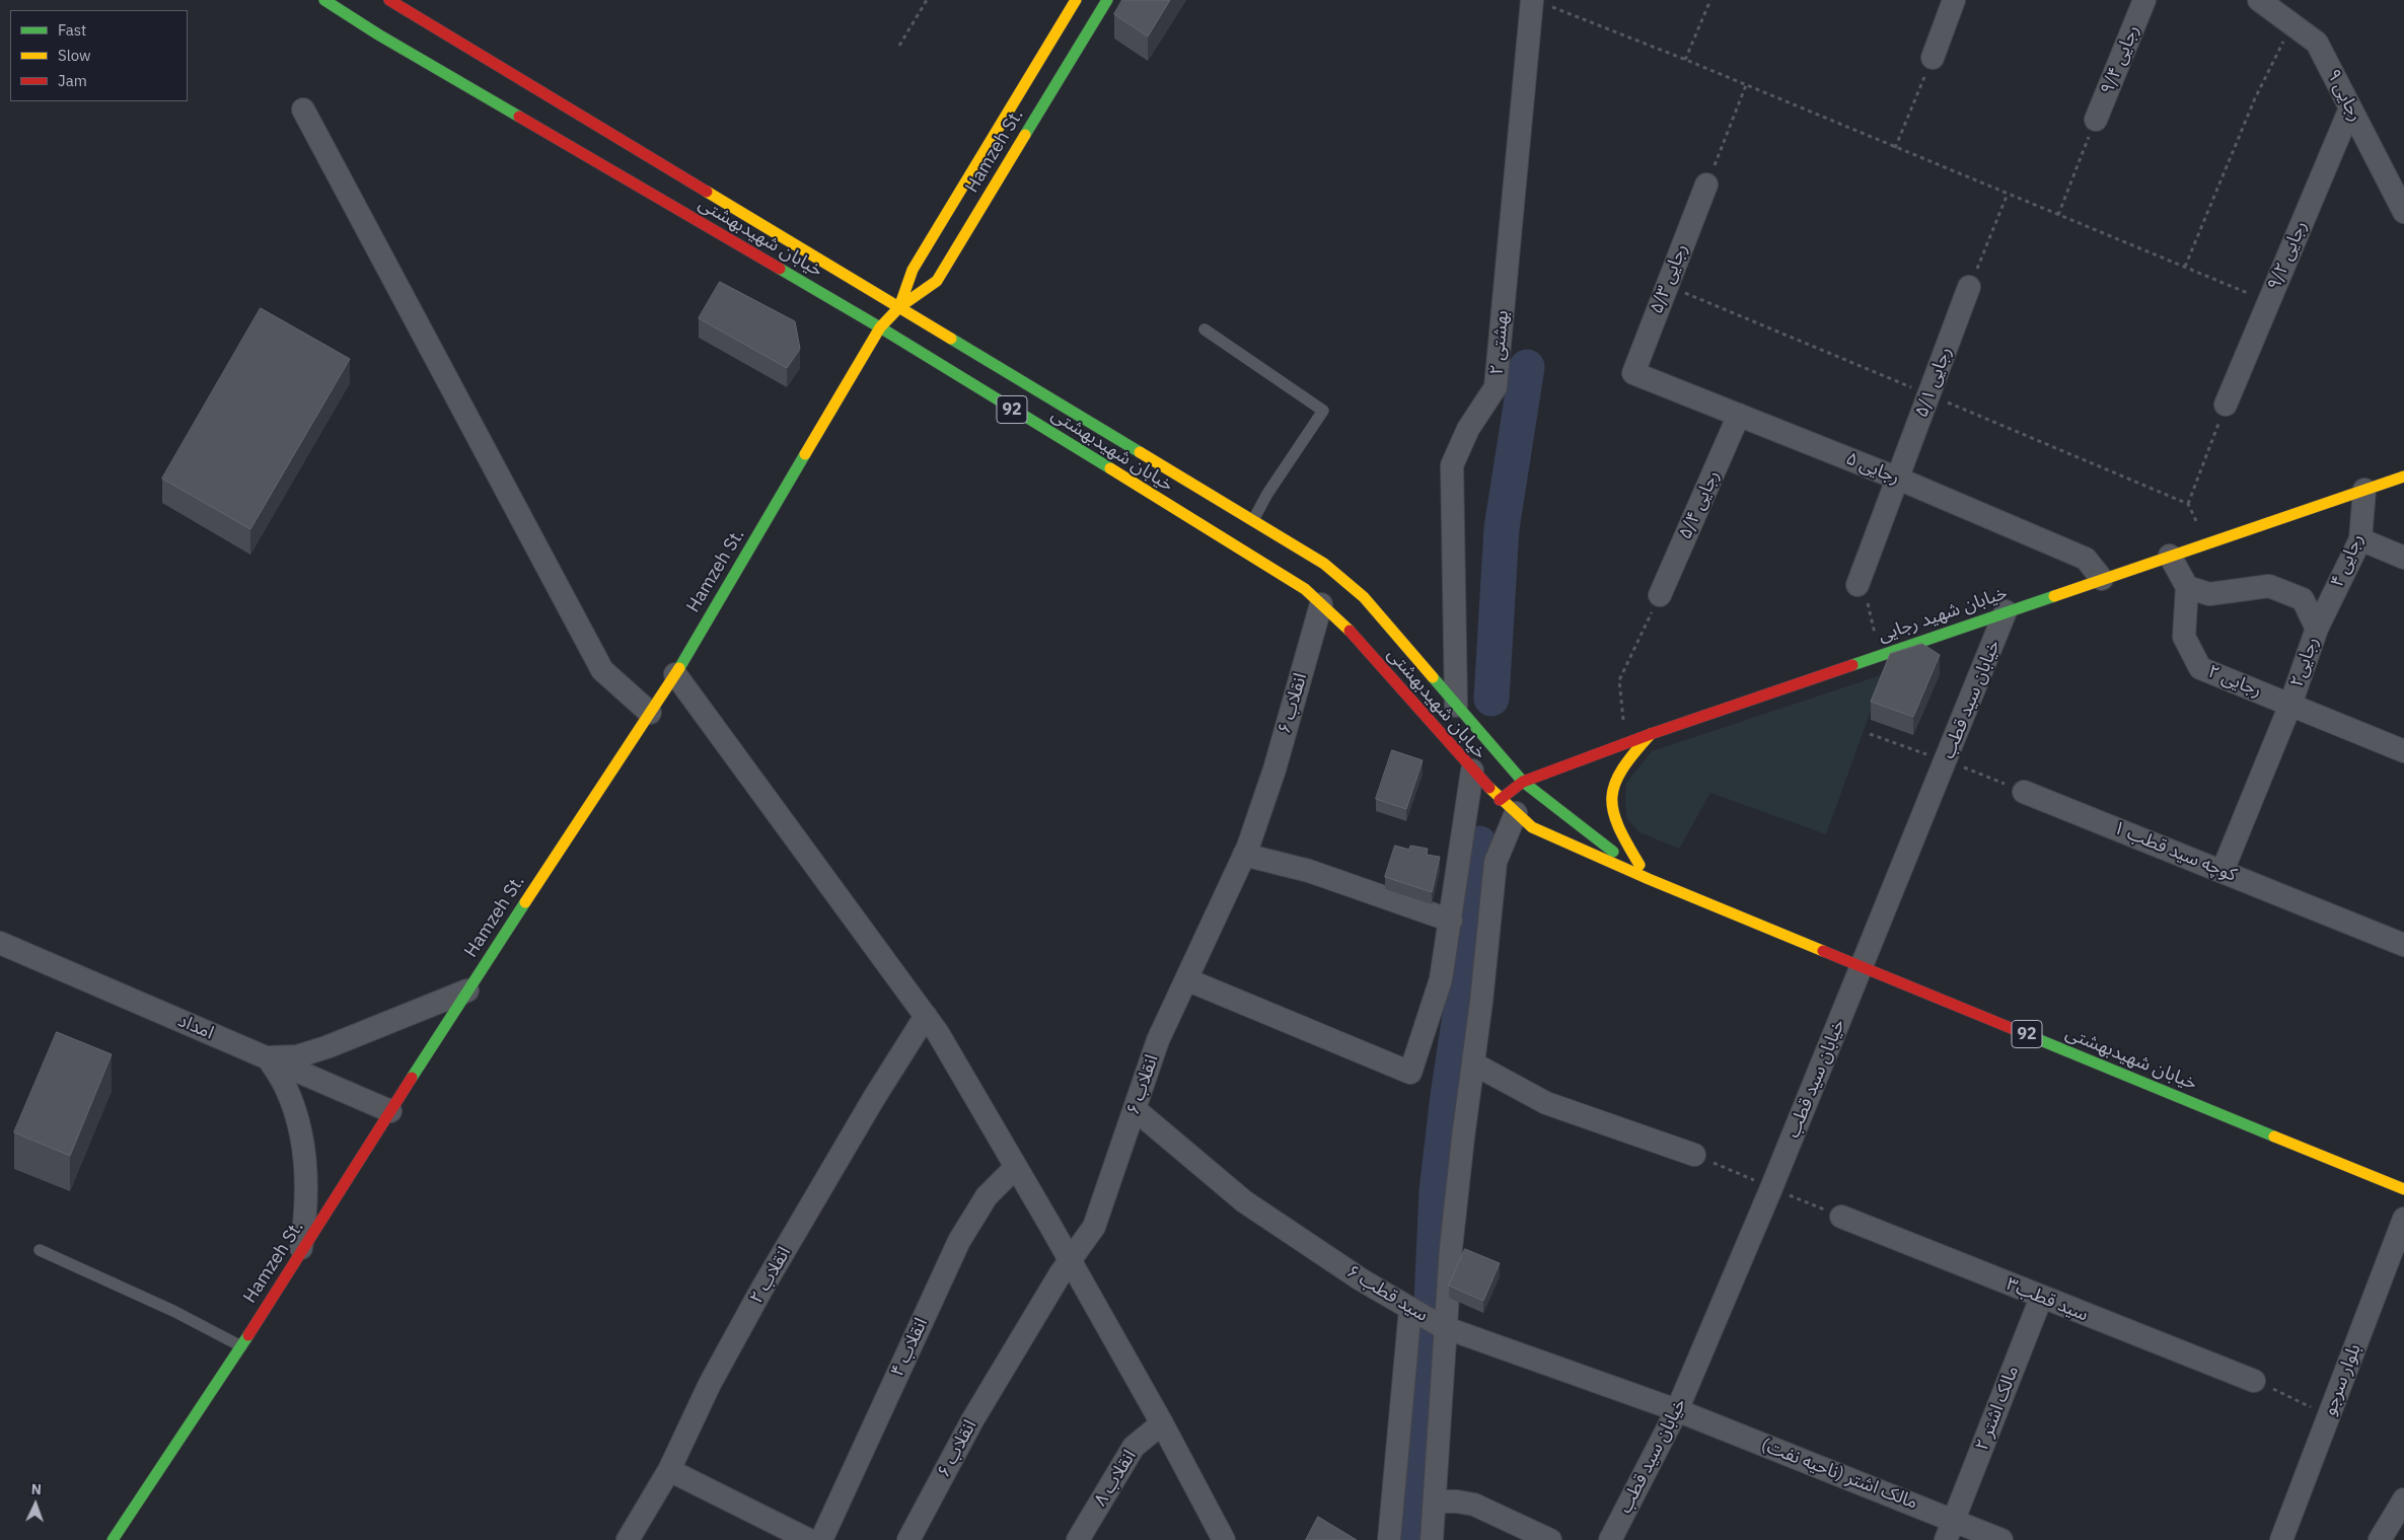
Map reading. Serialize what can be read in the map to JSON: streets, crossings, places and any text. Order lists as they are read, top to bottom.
{
  "streets": {
    "main road": [
      "Hamzeh St.",
      "خیابان شهیدبهشتی",
      "92",
      "خیابان شهید رجایی"
    ],
    "street": [
      "رجایی ۹/۴",
      "رجایی ۹",
      "رجایی ۹/۲",
      "رجایی ۵/۳",
      "بهشتی ۲",
      "رجایی ۵/۱",
      "رجایی ۵",
      "رجایی ۵/۴",
      "رجایی ۴",
      "رجایی۲",
      "رجایی ۲",
      "خیابان سید قطب",
      "انقلاب ۶",
      "کوچه سید قطب ۱",
      "امداد",
      "انقلاب ۲",
      "سید قطب ۶",
      "سید قطب۳",
      "انقلاب ۴",
      "بلوار سرجو",
      "مالک اشتر ۲",
      "مالک اشتر (ناحیه نفت)",
      "انقلاب ۸"
    ]
  },
  "crossings": [
    ["رجایی ۹", "رجایی ۹/۲"],
    ["Hamzeh St.", "خیابان شهیدبهشتی"],
    ["Hamzeh St.", "امداد"],
    ["خیابان شهیدبهشتی", "بهشتی ۲"],
    ["خیابان شهیدبهشتی", "خیابان شهید رجایی"],
    ["خیابان شهیدبهشتی", "خیابان سید قطب"],
    ["خیابان شهیدبهشتی", "انقلاب ۶"],
    ["رجایی ۵/۳", "رجایی ۵"],
    ["رجایی ۵/۱", "رجایی ۵"],
    ["رجایی ۵", "رجایی ۵/۴"],
    ["رجایی ۵", "خیابان شهید رجایی"],
    ["رجایی ۴", "خیابان شهید رجایی"],
    ["رجایی ۴", "رجایی۲"],
    ["خیابان شهید رجایی", "خیابان سید قطب"],
    ["رجایی۲", "رجایی ۲"],
    ["رجایی۲", "کوچه سید قطب ۱"],
    ["خیابان سید قطب", "سید قطب ۶"],
    ["خیابان سید قطب", "مالک اشتر (ناحیه نفت)"],
    ["انقلاب ۶", "سید قطب ۶"],
    ["سید قطب ۶", "مالک اشتر (ناحیه نفت)"],
    ["سید قطب۳", "مالک اشتر ۲"],
    ["مالک اشتر ۲", "مالک اشتر (ناحیه نفت)"]
  ],
  "legend": ["Fast", "Slow", "Jam"],
  "north": "top"
}
